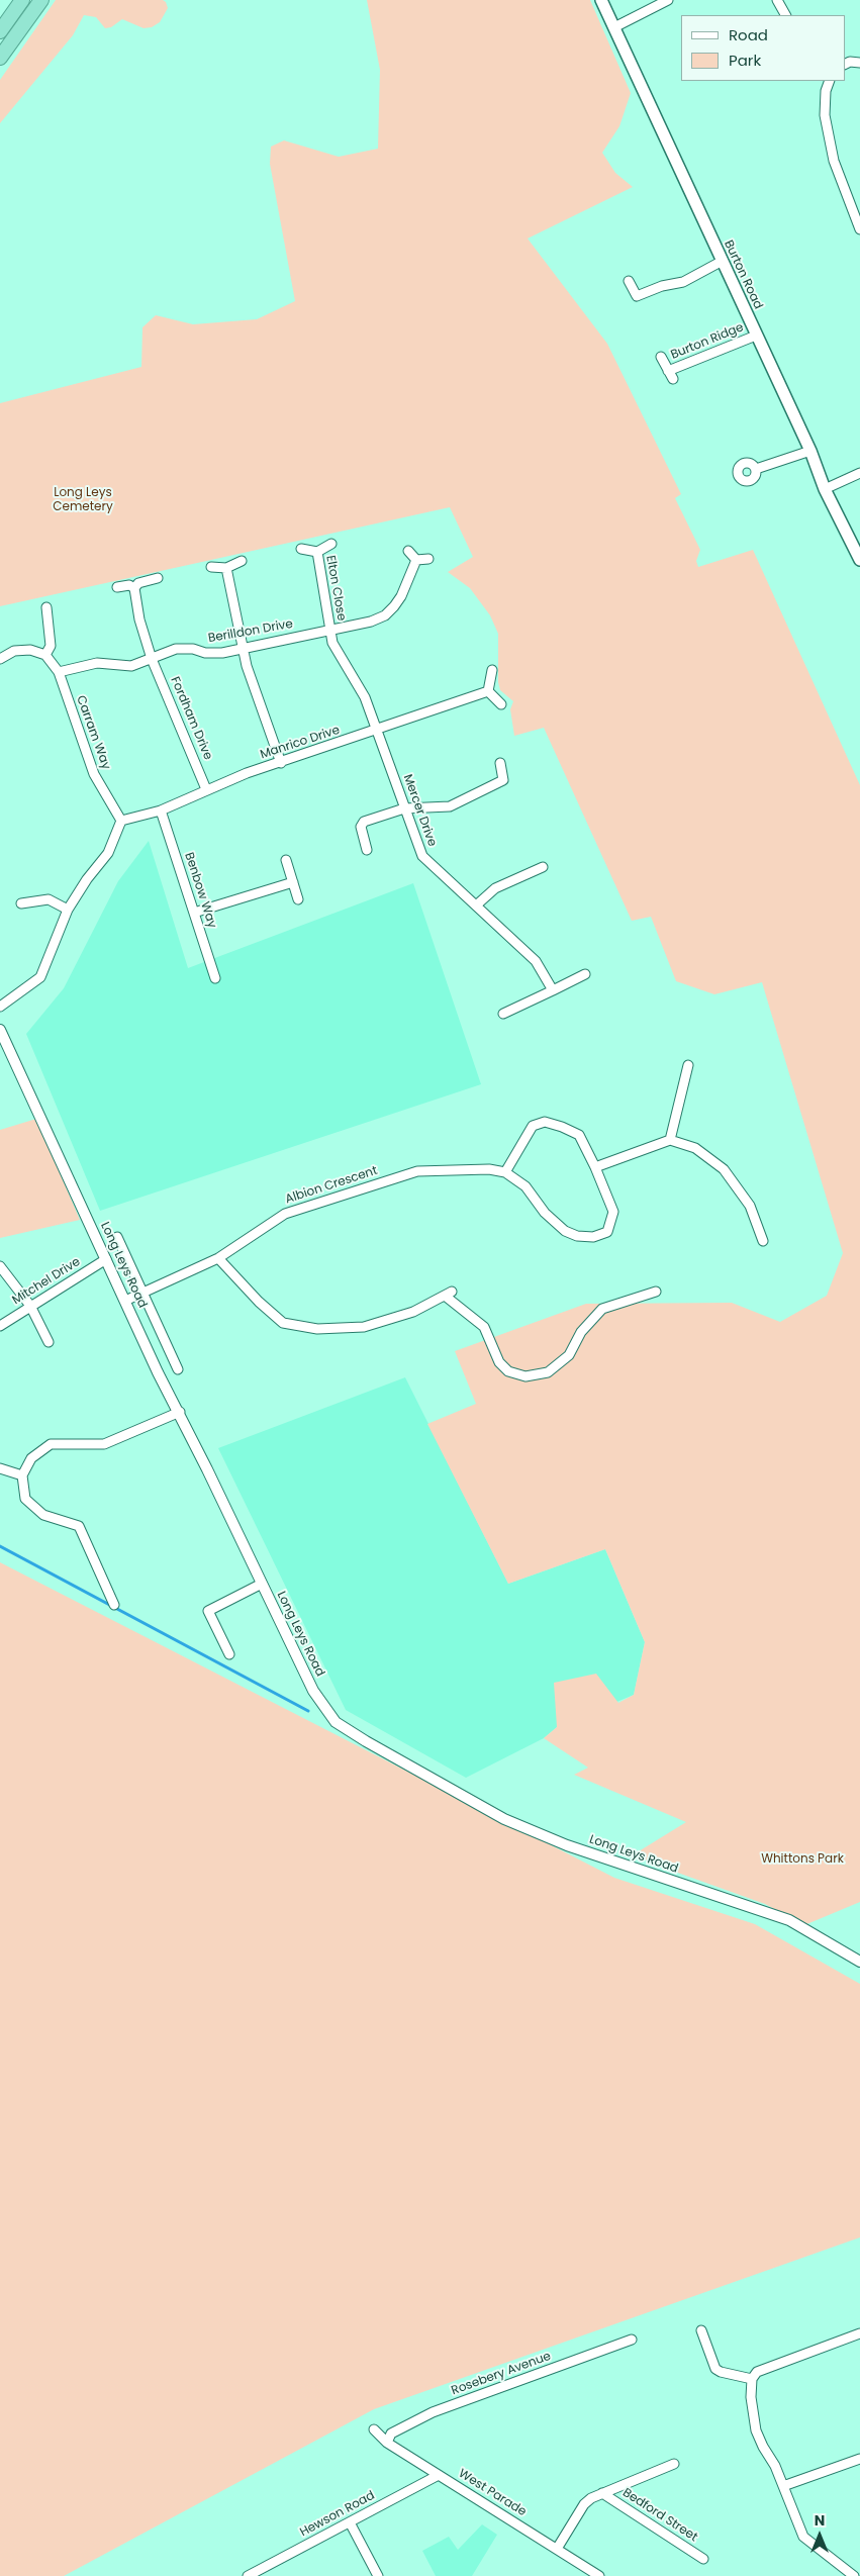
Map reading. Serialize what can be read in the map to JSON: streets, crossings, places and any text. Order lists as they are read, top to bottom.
{
  "streets": {
    "main road": ["Burton Road"],
    "street": [
      "Burton Ridge",
      "Elton Close",
      "Berilldon Drive",
      "Fordham Drive",
      "Carram Way",
      "Manrico Drive",
      "Mercer Drive",
      "Benbow Way",
      "Albion Crescent",
      "Long Leys Road",
      "Mitchel Drive",
      "Rosebery Avenue",
      "West Parade",
      "Hewson Road",
      "Bedford Street"
    ]
  },
  "crossings": [
    ["Burton Road", "Burton Ridge"],
    ["Elton Close", "Berilldon Drive"],
    ["Elton Close", "Mercer Drive"],
    ["Berilldon Drive", "Fordham Drive"],
    ["Berilldon Drive", "Carram Way"],
    ["Berilldon Drive", "Mercer Drive"],
    ["Fordham Drive", "Manrico Drive"],
    ["Carram Way", "Manrico Drive"],
    ["Manrico Drive", "Mercer Drive"],
    ["Manrico Drive", "Benbow Way"],
    ["Albion Crescent", "Long Leys Road"],
    ["Long Leys Road", "Mitchel Drive"],
    ["Rosebery Avenue", "West Parade"],
    ["West Parade", "Hewson Road"]
  ],
  "parks": ["Long Leys Cemetery", "Whittons Park"],
  "legend": ["Road", "Park"],
  "north": "top"
}
